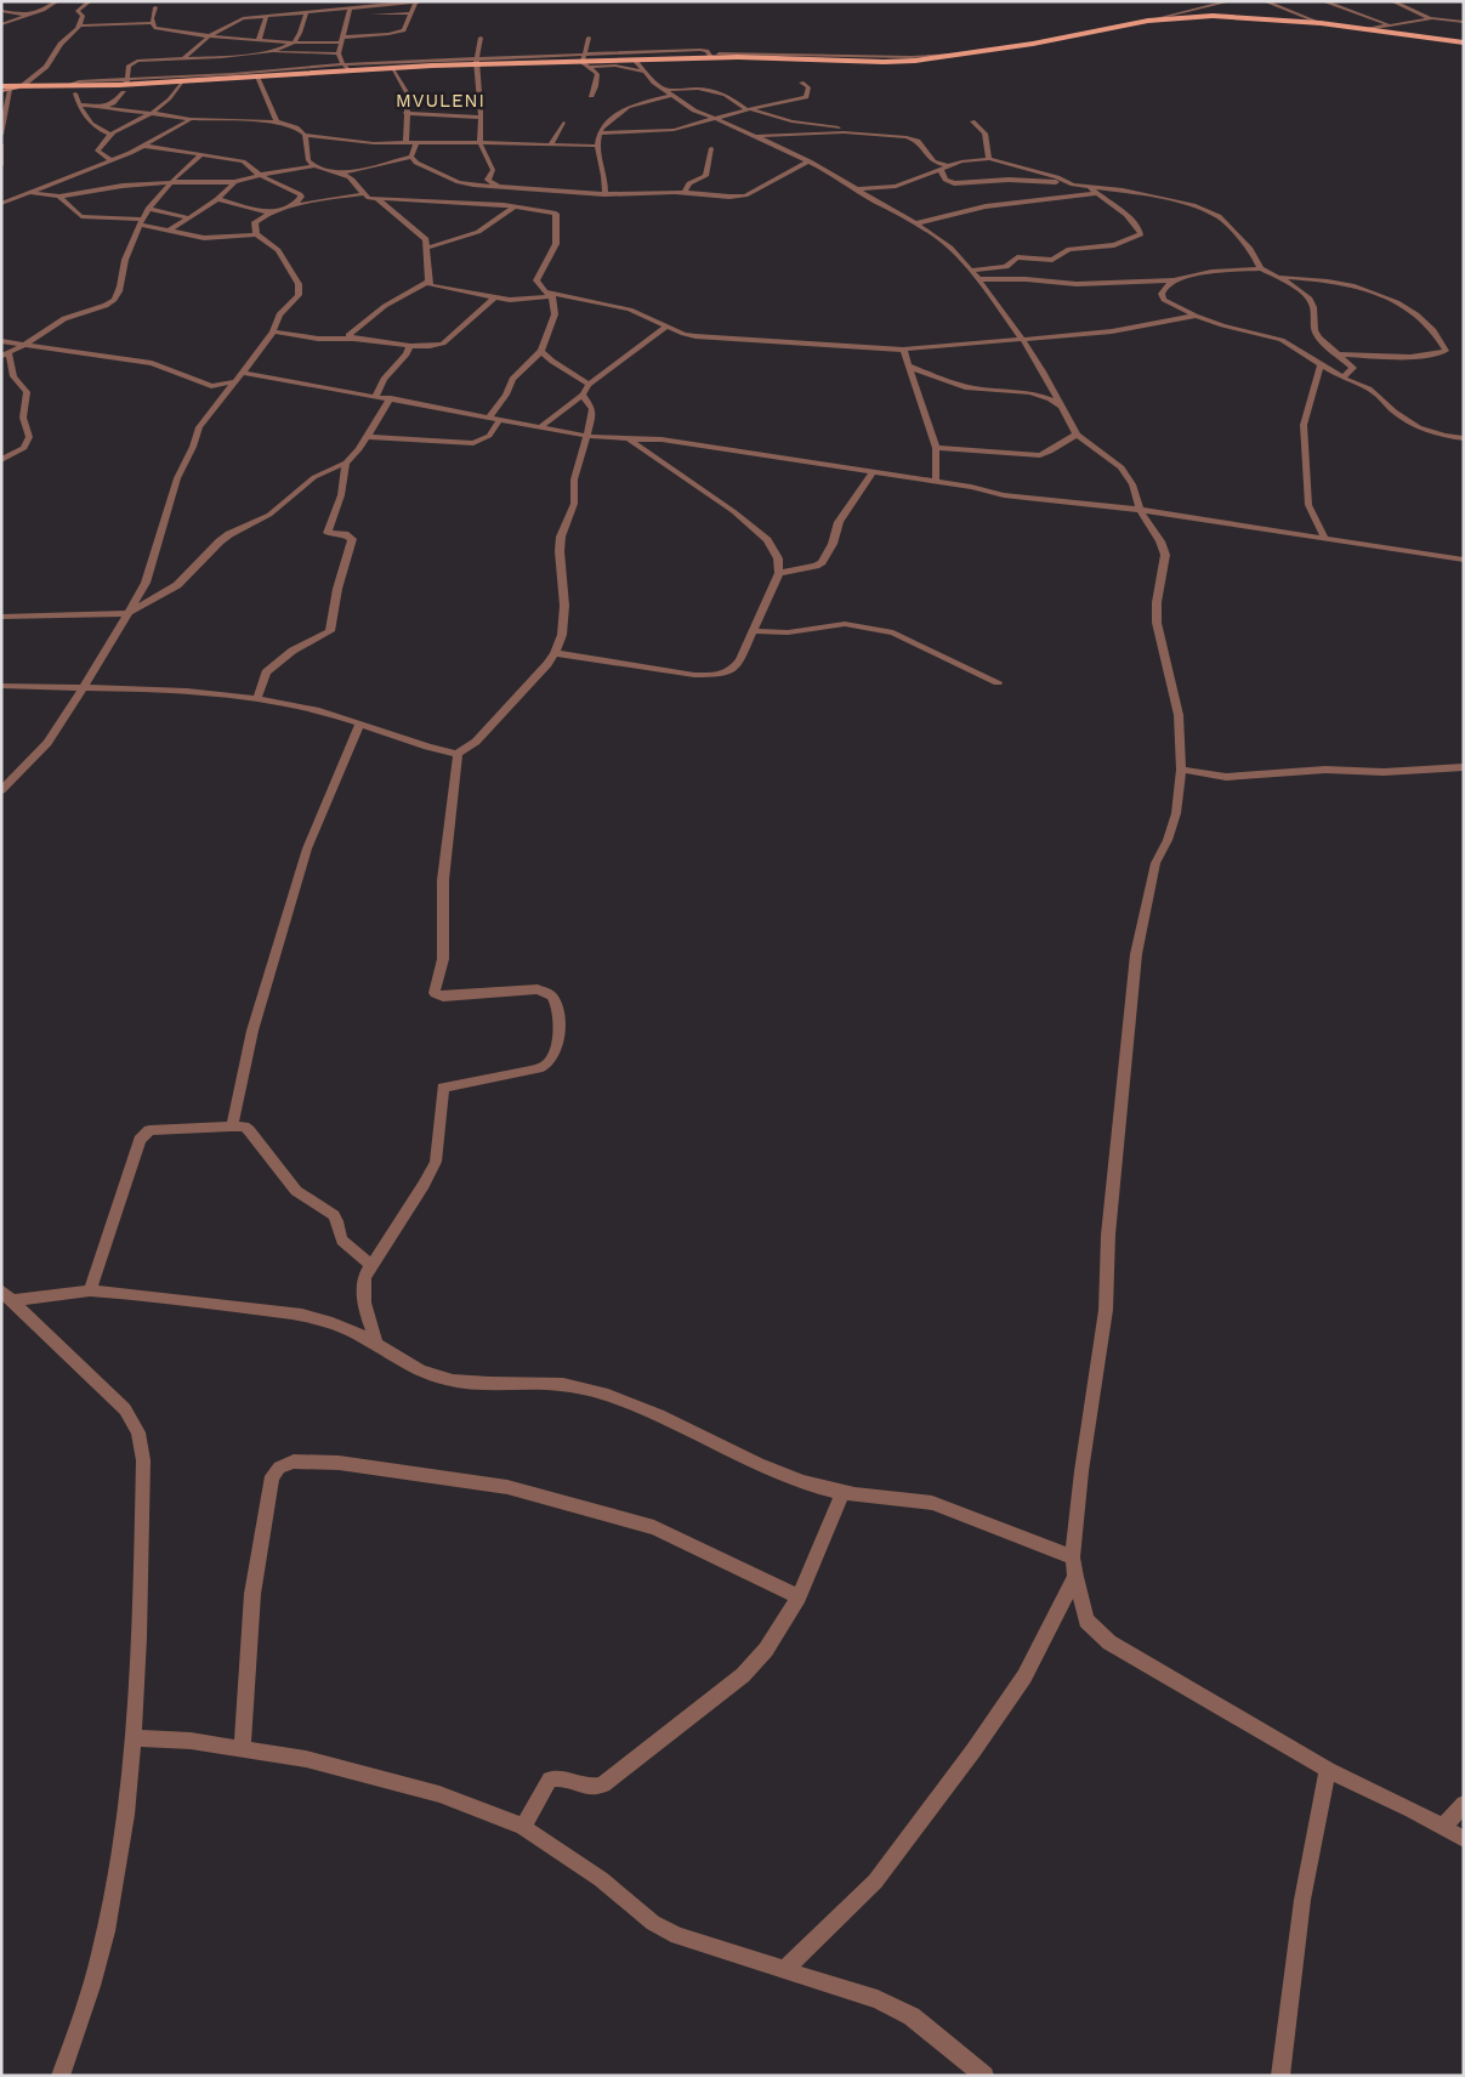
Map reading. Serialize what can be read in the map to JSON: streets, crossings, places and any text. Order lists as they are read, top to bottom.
{
  "districts": ["MVULENI"]
}
